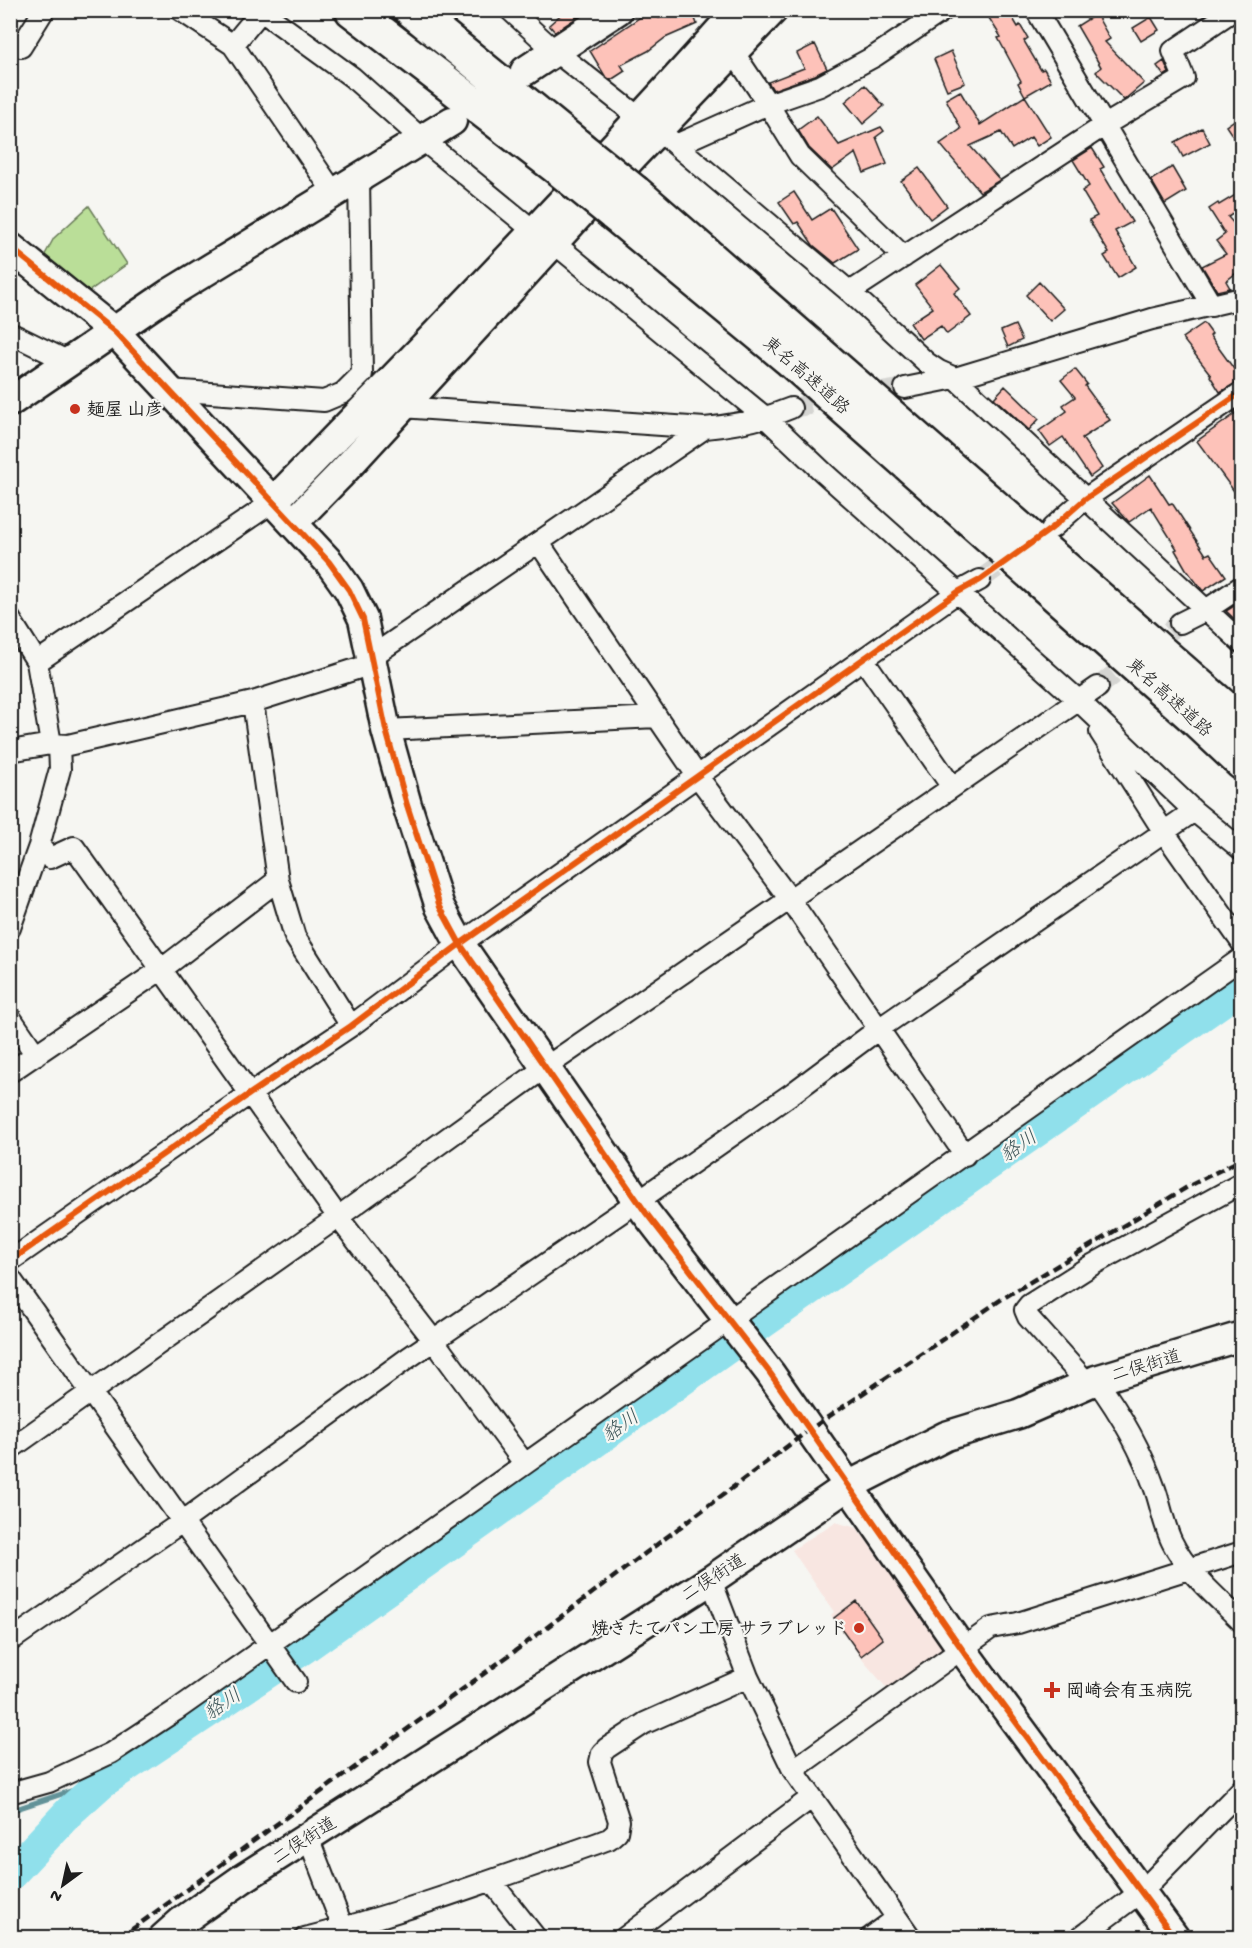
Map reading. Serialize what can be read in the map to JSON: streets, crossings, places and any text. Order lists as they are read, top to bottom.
{
  "streets": {
    "highway": ["東名高速道路"],
    "street": ["二俣街道"]
  },
  "water": ["貉川"],
  "places": {
    "other": ["麺屋 山彦", "焼きたてパン工房 サラブレッド"],
    "health": ["岡崎会有玉病院"]
  },
  "north": "bottom left"
}
